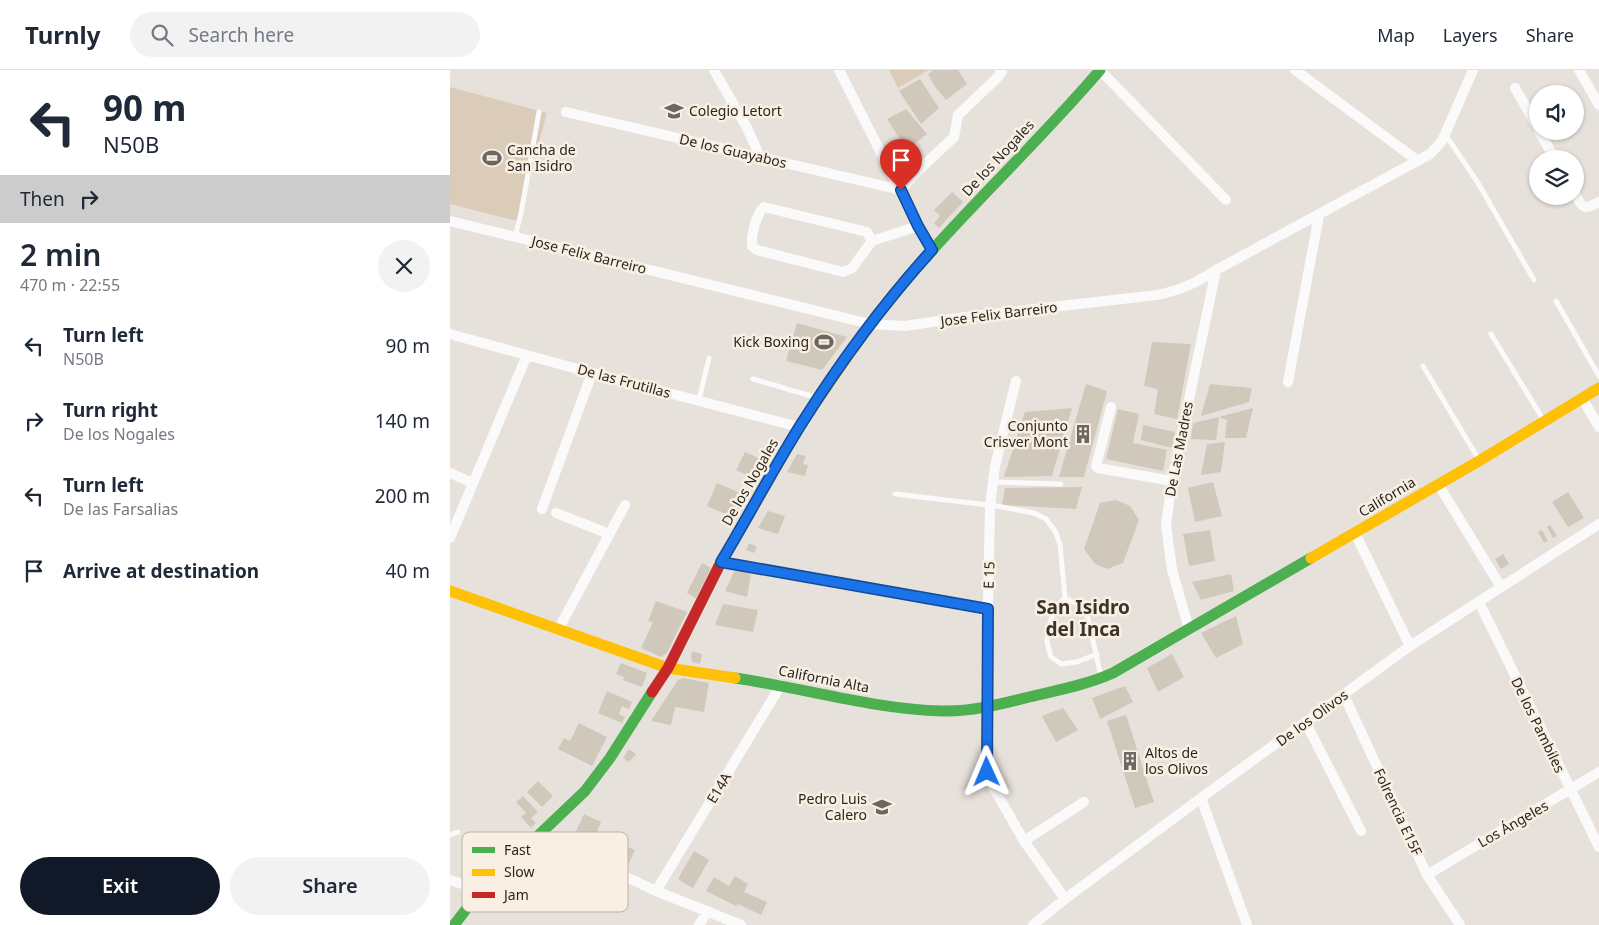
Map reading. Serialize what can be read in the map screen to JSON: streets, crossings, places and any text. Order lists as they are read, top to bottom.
{
  "streets": {
    "street": [
      "De los Guayabos",
      "De los Nogales",
      "Jose Felix Barreiro",
      "De las Frutillas",
      "De Las Madres",
      "California",
      "E 15",
      "California Alta",
      "De los Olivos",
      "De los Pambiles",
      "E14A",
      "Folrencia E15F",
      "Los Ángeles"
    ]
  },
  "crossings": [
    ["De los Nogales", "Jose Felix Barreiro"],
    ["De los Nogales", "De las Frutillas"],
    ["De los Nogales", "California Alta"],
    ["Jose Felix Barreiro", "De Las Madres"],
    ["De Las Madres", "California"],
    ["De Las Madres", "California Alta"],
    ["California", "California Alta"],
    ["E 15", "California Alta"],
    ["E 15", "De los Olivos"],
    ["California Alta", "E14A"],
    ["De los Olivos", "De los Pambiles"],
    ["De los Olivos", "Folrencia E15F"],
    ["De los Pambiles", "Los Ángeles"],
    ["Folrencia E15F", "Los Ángeles"]
  ],
  "districts": ["San Isidro del Inca"],
  "places": {
    "school or university": ["Colegio Letort", "Pedro Luis Calero"],
    "sports": ["Cancha de San Isidro", "Kick Boxing"],
    "building": ["Conjunto Crisver Mont", "Altos de los Olivos"]
  },
  "legend": ["Fast", "Slow", "Jam"],
  "page": {
    "header": "Turnly",
    "search": "Search here",
    "nav": ["Map", "Layers", "Share"],
    "turn": ["90 m", "N50B"],
    "then": "Then",
    "heading": ["2 min", "470 m · 22:55"],
    "list": [
      {
        "name": "Turn left",
        "note": "N50B",
        "value": "90 m"
      },
      {
        "name": "Turn right",
        "note": "De los Nogales",
        "value": "140 m"
      },
      {
        "name": "Turn left",
        "note": "De las Farsalias",
        "value": "200 m"
      },
      {
        "name": "Arrive at destination",
        "value": "40 m"
      }
    ],
    "buttons": ["Exit", "Share"]
  }
}
